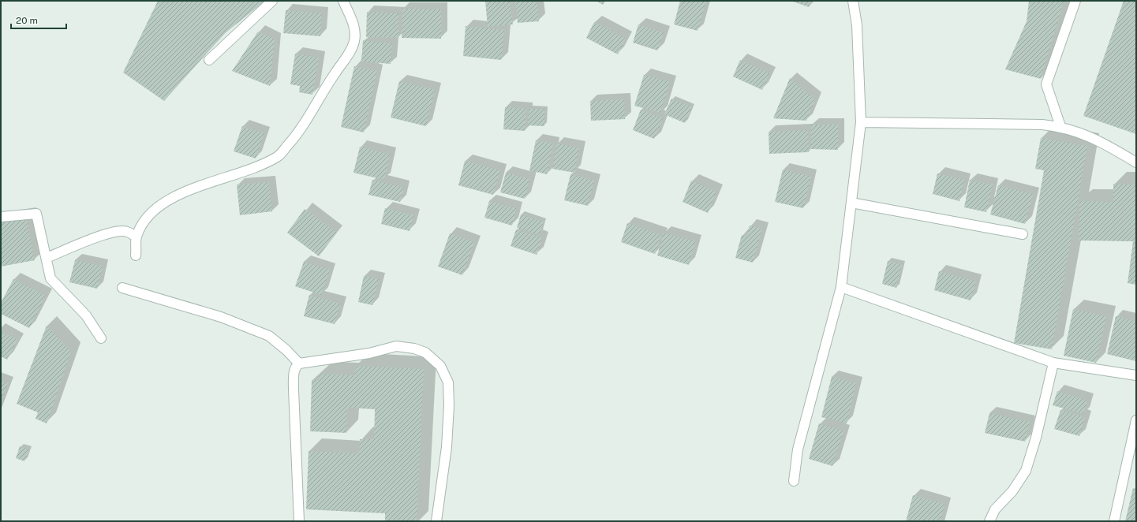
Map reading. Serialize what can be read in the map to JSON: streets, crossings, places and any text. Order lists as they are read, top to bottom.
{
  "scale_bar": "20 m"
}
